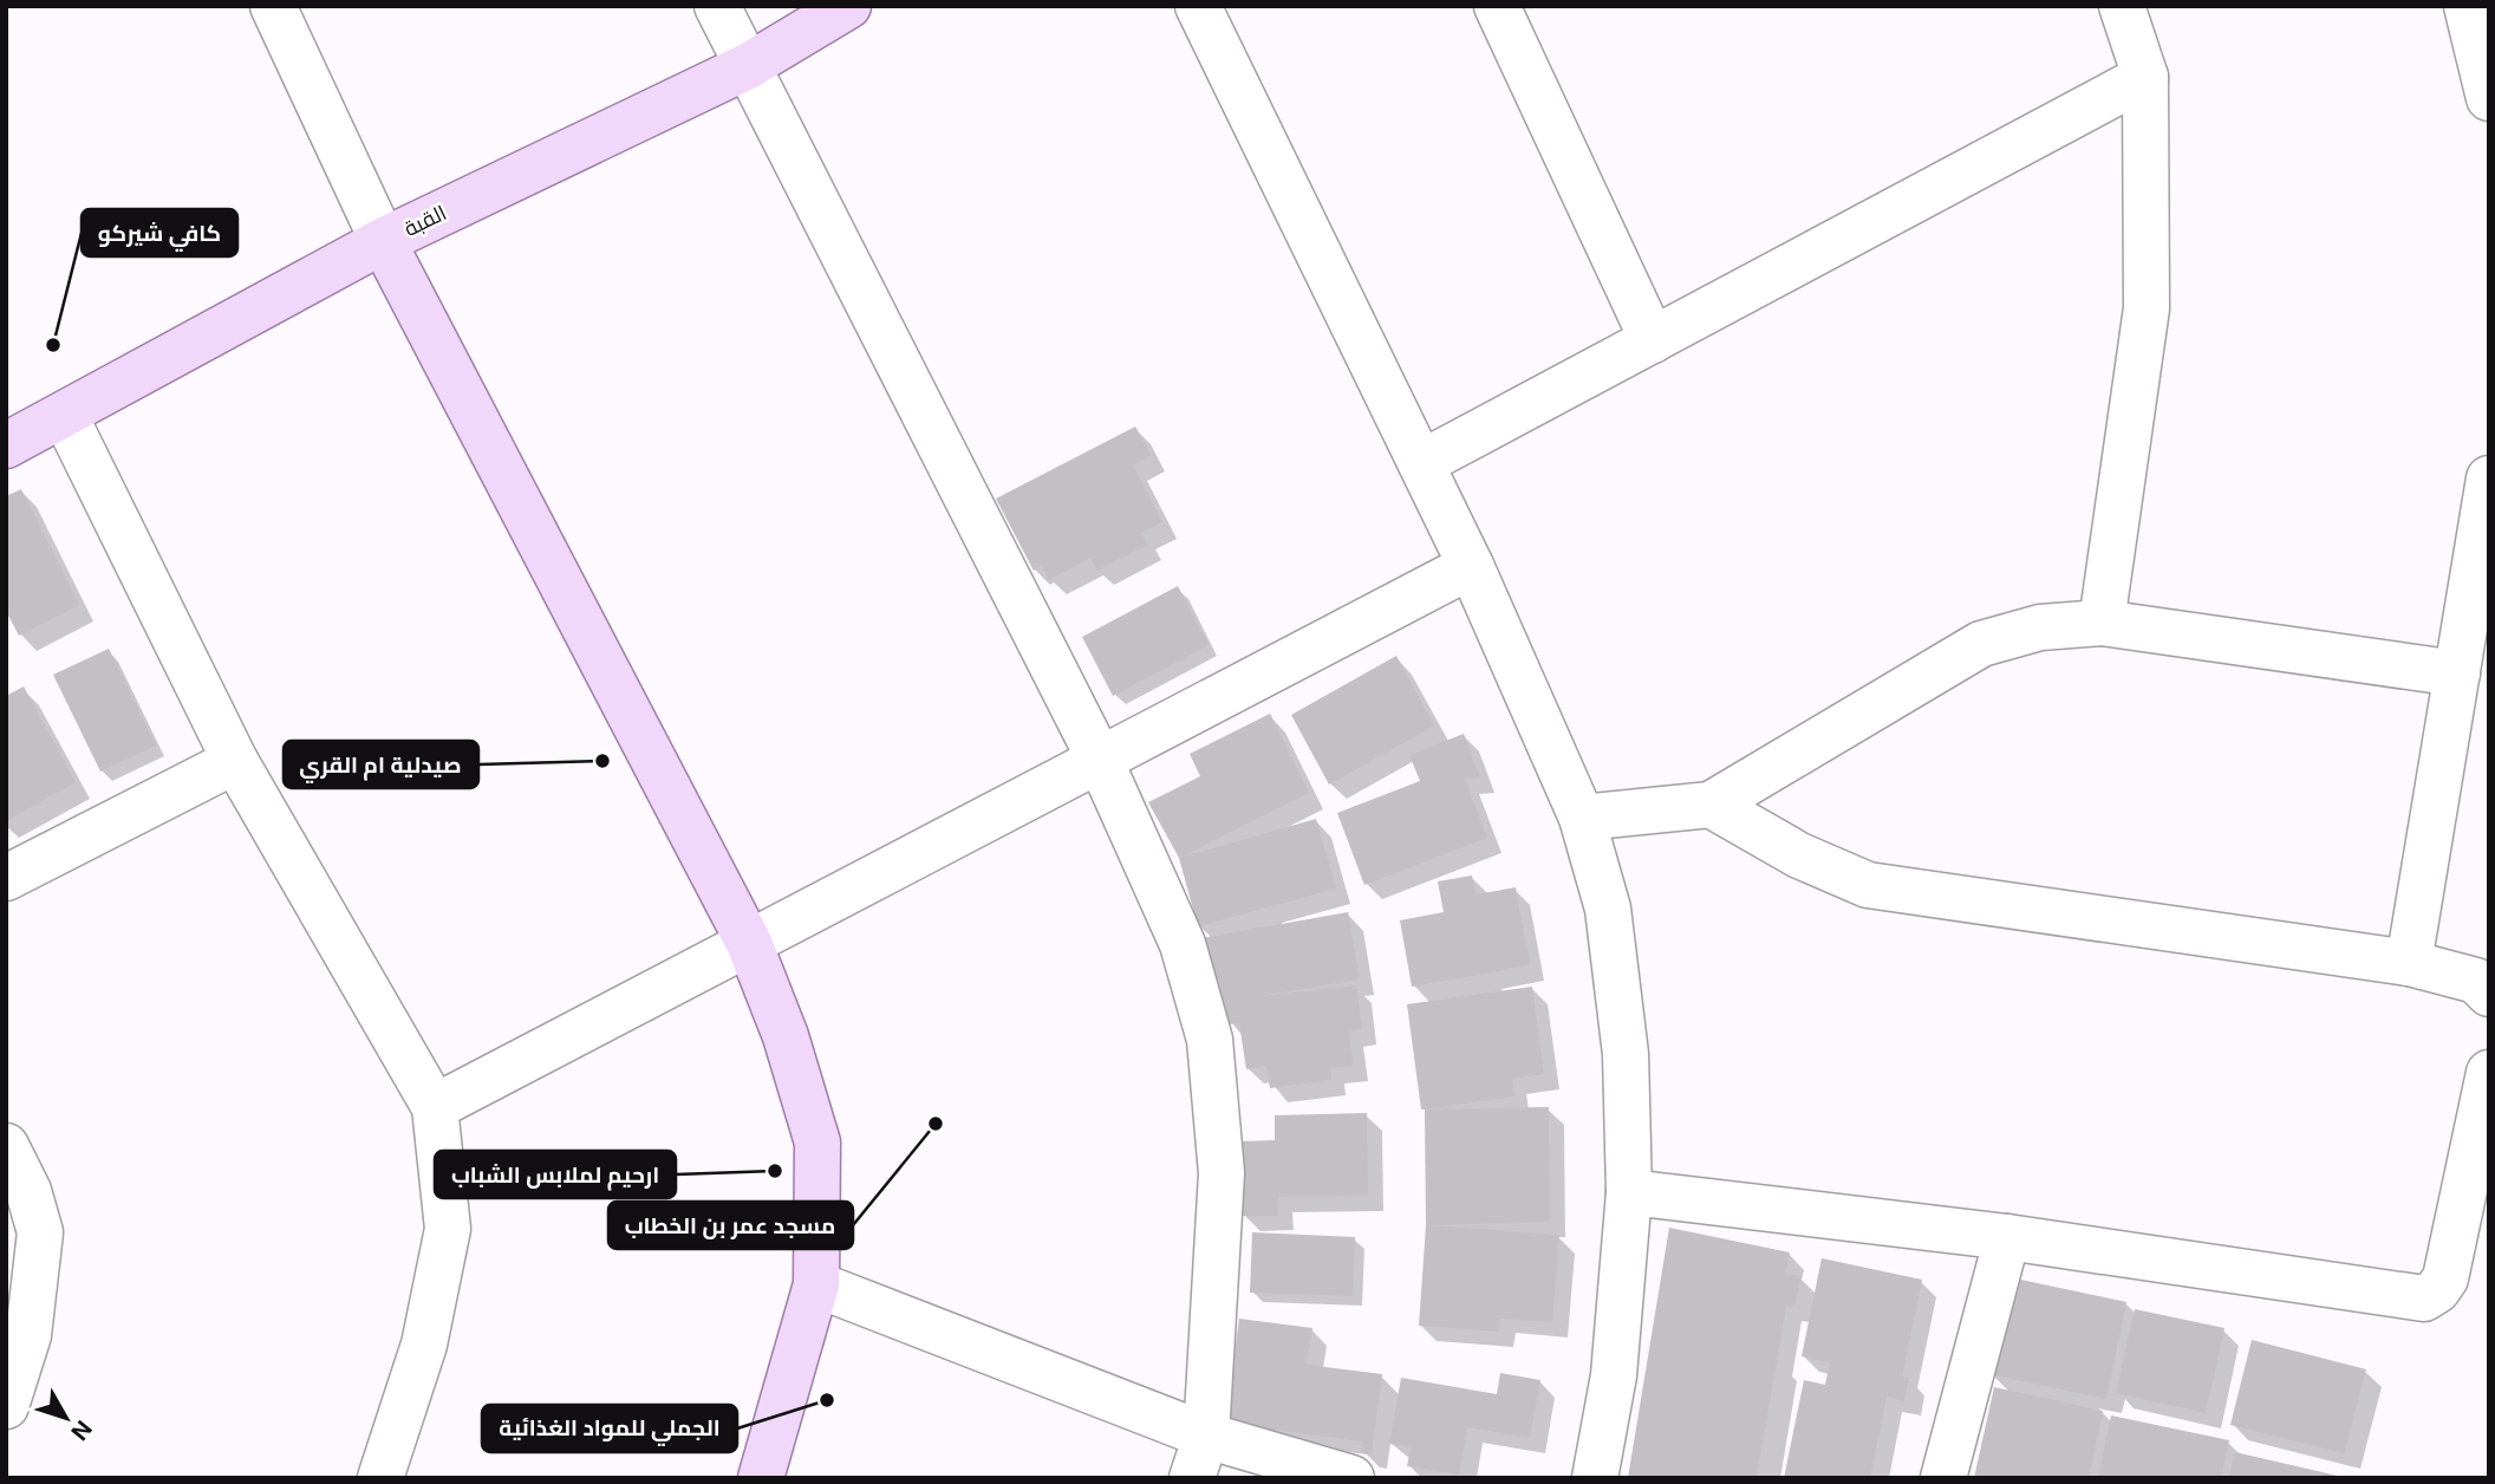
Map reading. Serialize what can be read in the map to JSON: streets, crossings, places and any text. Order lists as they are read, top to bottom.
{
  "streets": {
    "main road": ["القبة"]
  },
  "places": [
    "كافي شيركو",
    "صيدلية ام القري",
    "مسجد عمر بن الخطاب",
    "ارحيم لملابس الشباب",
    "الجملي للمواد الغذائية"
  ],
  "north": "bottom right"
}
